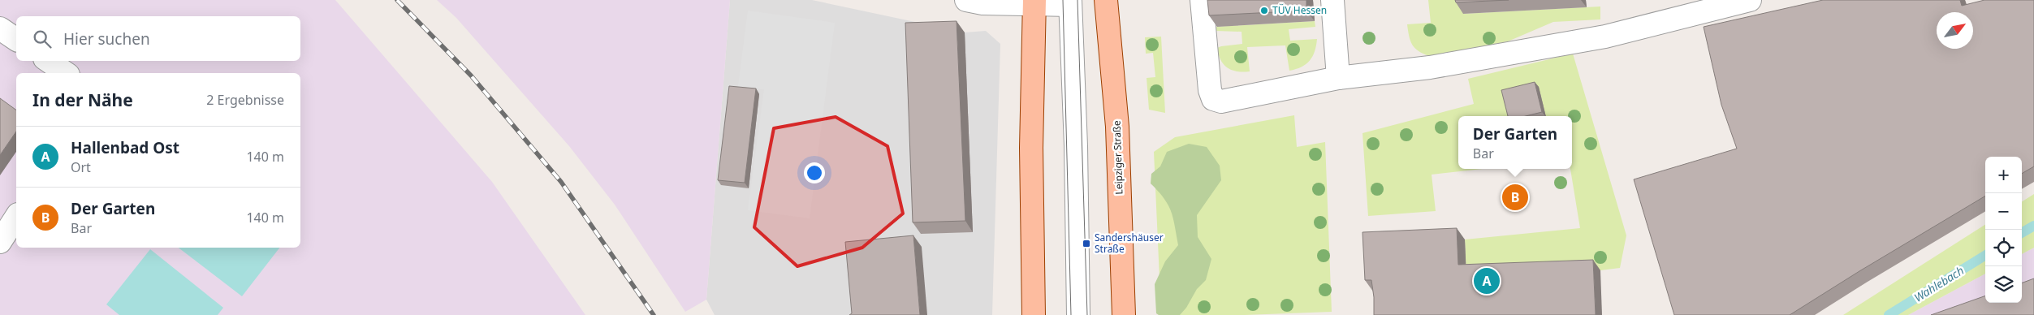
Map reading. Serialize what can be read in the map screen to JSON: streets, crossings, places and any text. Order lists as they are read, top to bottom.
{
  "streets": {
    "main road": ["Leipziger Straße"]
  },
  "water": ["Wahlebach"],
  "places": {
    "other": ["TÜV Hessen"],
    "transit": ["Sandershäuser Straße"]
  },
  "north": "top right",
  "page": {
    "search": "Hier suchen",
    "heading": ["In der Nähe", "2 Ergebnisse"],
    "popup": ["Der Garten", "Bar"],
    "list": [
      {
        "mark": "A",
        "name": "Hallenbad Ost",
        "note": "Ort",
        "value": "140 m"
      },
      {
        "mark": "B",
        "name": "Der Garten",
        "note": "Bar",
        "value": "140 m"
      }
    ],
    "map_buttons": ["+", "−"],
    "pins": ["B", "A"]
  }
}
